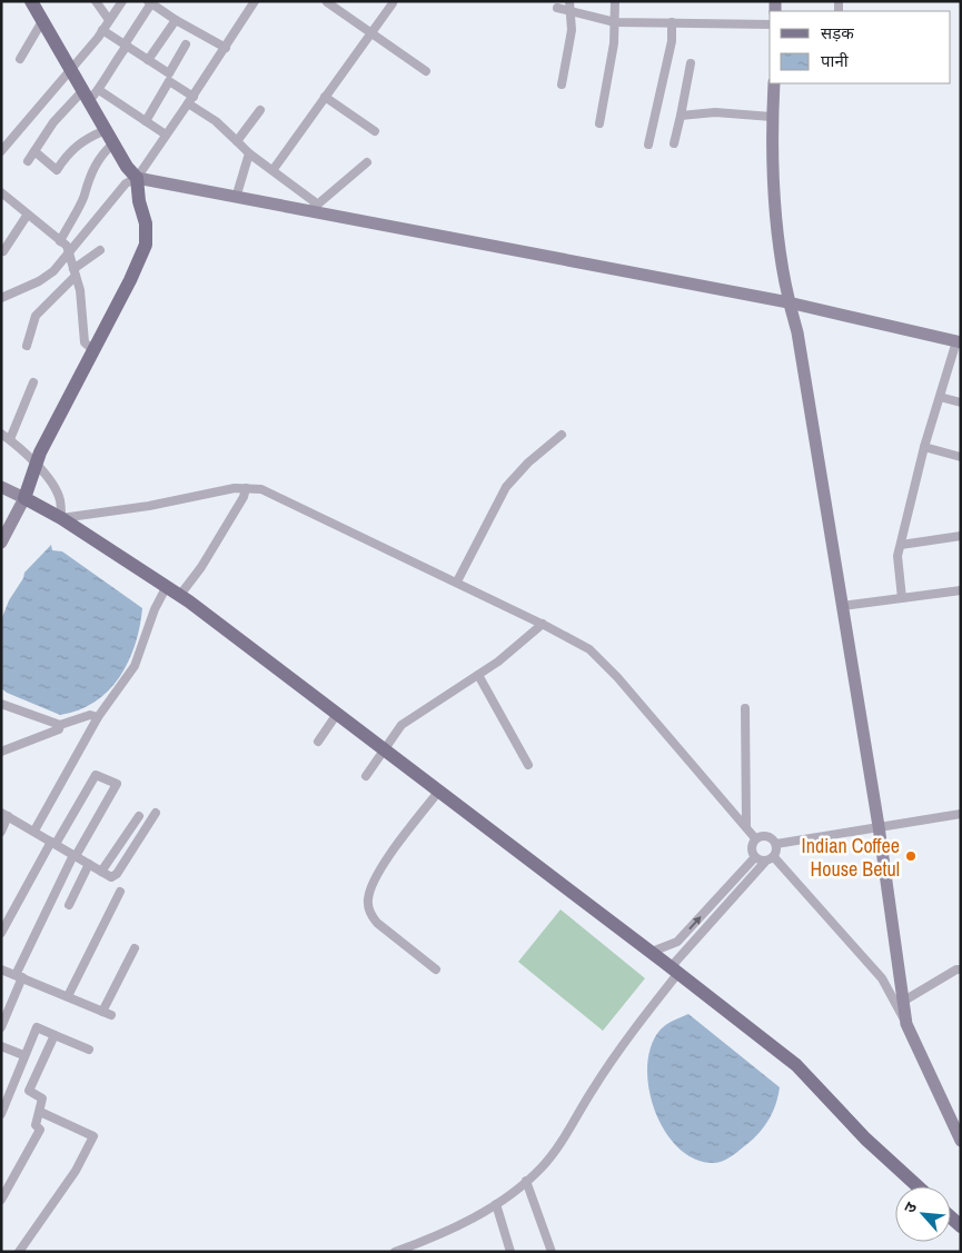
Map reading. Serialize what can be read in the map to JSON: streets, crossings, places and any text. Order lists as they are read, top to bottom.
{
  "places": ["Indian Coffee House Betul"],
  "legend": ["सड़क", "पानी"],
  "north": "top left"
}
